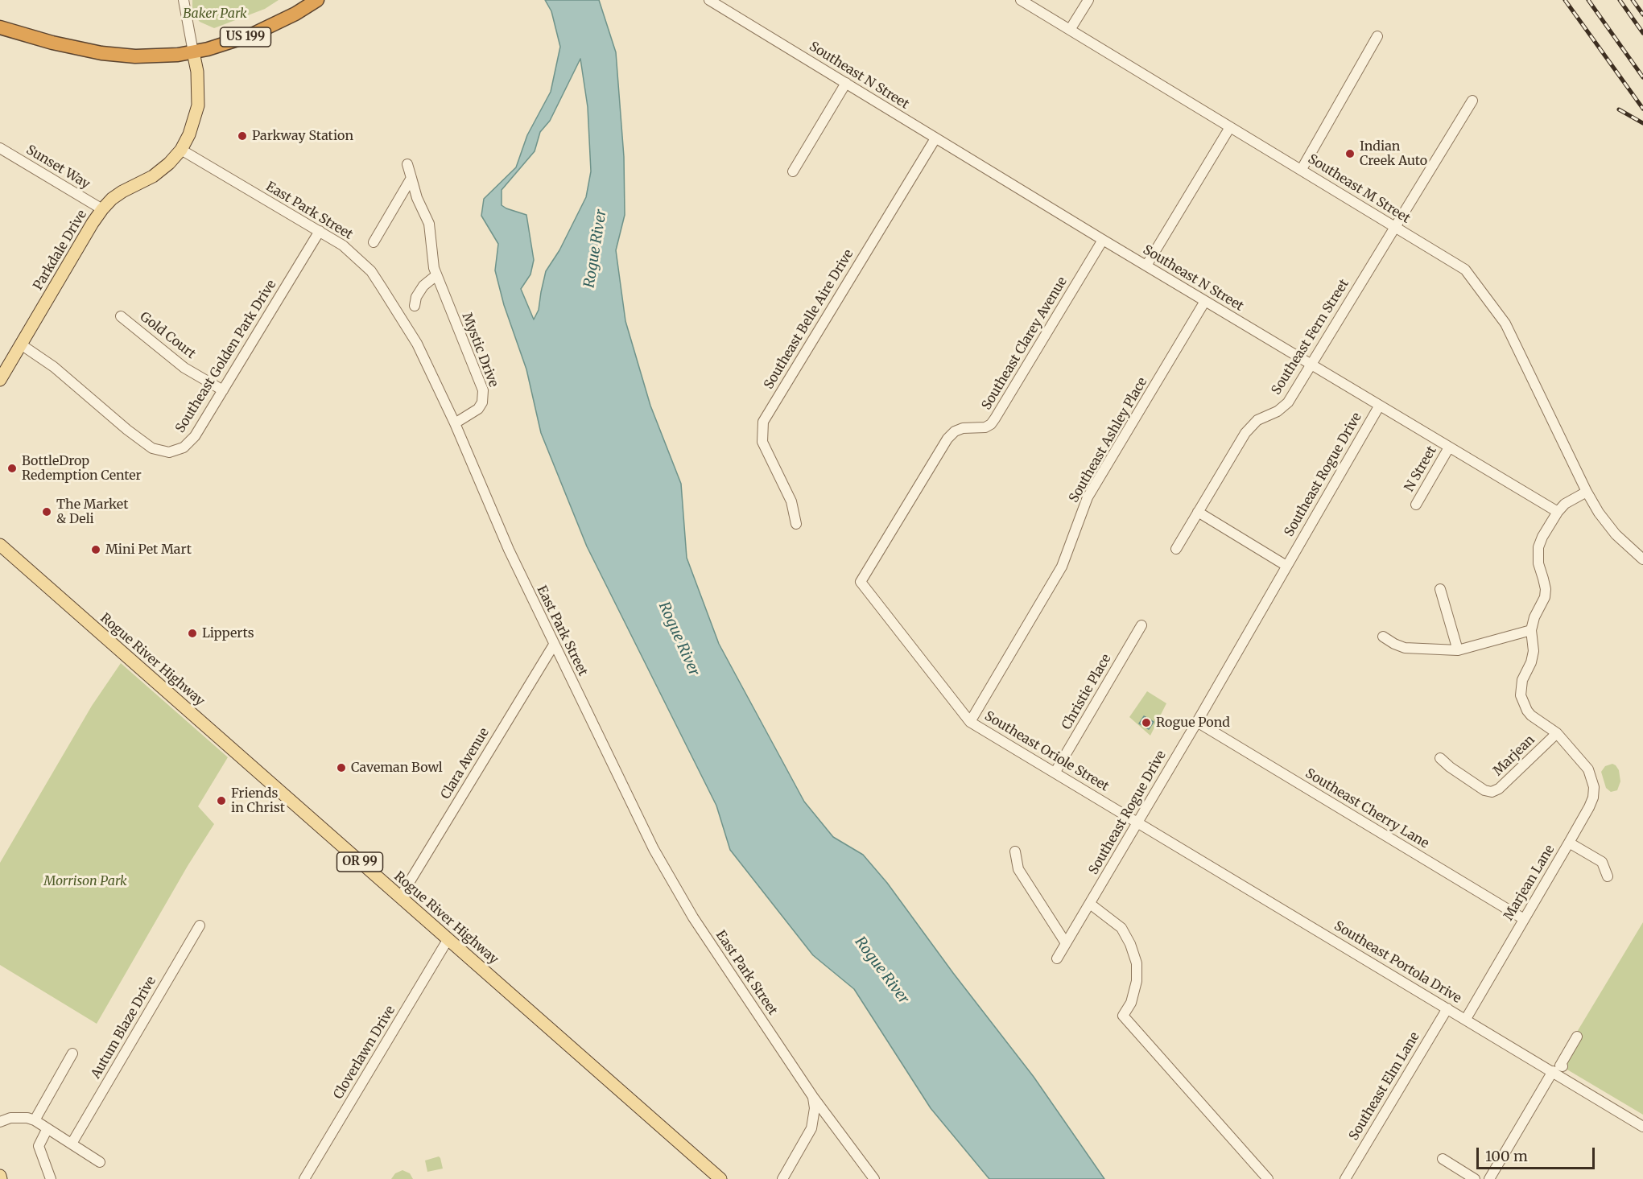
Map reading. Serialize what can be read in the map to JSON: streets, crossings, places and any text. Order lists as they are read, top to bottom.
{
  "streets": {
    "highway": ["US 199"],
    "main road": ["Parkdale Drive", "Rogue River Highway", "OR 99"],
    "street": [
      "Southeast N Street",
      "Sunset Way",
      "Southeast M Street",
      "East Park Street",
      "Southeast Belle Aire Drive",
      "Gold Court",
      "Southeast Fern Street",
      "Southeast Clarey Avenue",
      "Mystic Drive",
      "Southeast Golden Park Drive",
      "Southeast Ashley Place",
      "N Street",
      "Southeast Rogue Drive",
      "Christie Place",
      "Southeast Oriole Street",
      "Marjean",
      "Clara Avenue",
      "Southeast Cherry Lane",
      "Marjean Lane",
      "Southeast Portola Drive",
      "Autum Blaze Drive",
      "Cloverlawn Drive",
      "Southeast Elm Lane"
    ]
  },
  "crossings": [
    ["US 199", "Parkdale Drive"],
    ["Southeast N Street", "Southeast Belle Aire Drive"],
    ["Southeast N Street", "Southeast Fern Street"],
    ["Southeast N Street", "Southeast Clarey Avenue"],
    ["Southeast N Street", "Southeast Ashley Place"],
    ["Southeast N Street", "N Street"],
    ["Southeast N Street", "Southeast Rogue Drive"],
    ["Sunset Way", "Parkdale Drive"],
    ["Southeast M Street", "Southeast Fern Street"],
    ["East Park Street", "Parkdale Drive"],
    ["East Park Street", "Mystic Drive"],
    ["East Park Street", "Southeast Golden Park Drive"],
    ["East Park Street", "Clara Avenue"],
    ["Parkdale Drive", "Southeast Golden Park Drive"],
    ["Gold Court", "Southeast Golden Park Drive"],
    ["Southeast Clarey Avenue", "Southeast Oriole Street"],
    ["Southeast Ashley Place", "Southeast Oriole Street"],
    ["Southeast Rogue Drive", "Southeast Oriole Street"],
    ["Southeast Rogue Drive", "Southeast Cherry Lane"],
    ["Southeast Rogue Drive", "Southeast Portola Drive"],
    ["Rogue River Highway", "Clara Avenue"],
    ["Rogue River Highway", "Cloverlawn Drive"],
    ["Christie Place", "Southeast Oriole Street"],
    ["Southeast Oriole Street", "Southeast Portola Drive"],
    ["Marjean", "Marjean Lane"],
    ["Southeast Cherry Lane", "Marjean Lane"],
    ["Marjean Lane", "Southeast Portola Drive"],
    ["Southeast Portola Drive", "Southeast Elm Lane"]
  ],
  "water": ["Rogue River"],
  "parks": ["Baker Park", "Morrison Park"],
  "places": [
    "Parkway Station",
    "Indian Creek Auto",
    "BottleDrop Redemption Center",
    "The Market & Deli",
    "Mini Pet Mart",
    "Lipperts",
    "Rogue Pond",
    "Caveman Bowl",
    "Friends in Christ"
  ],
  "scale_bar": "100 m"
}
